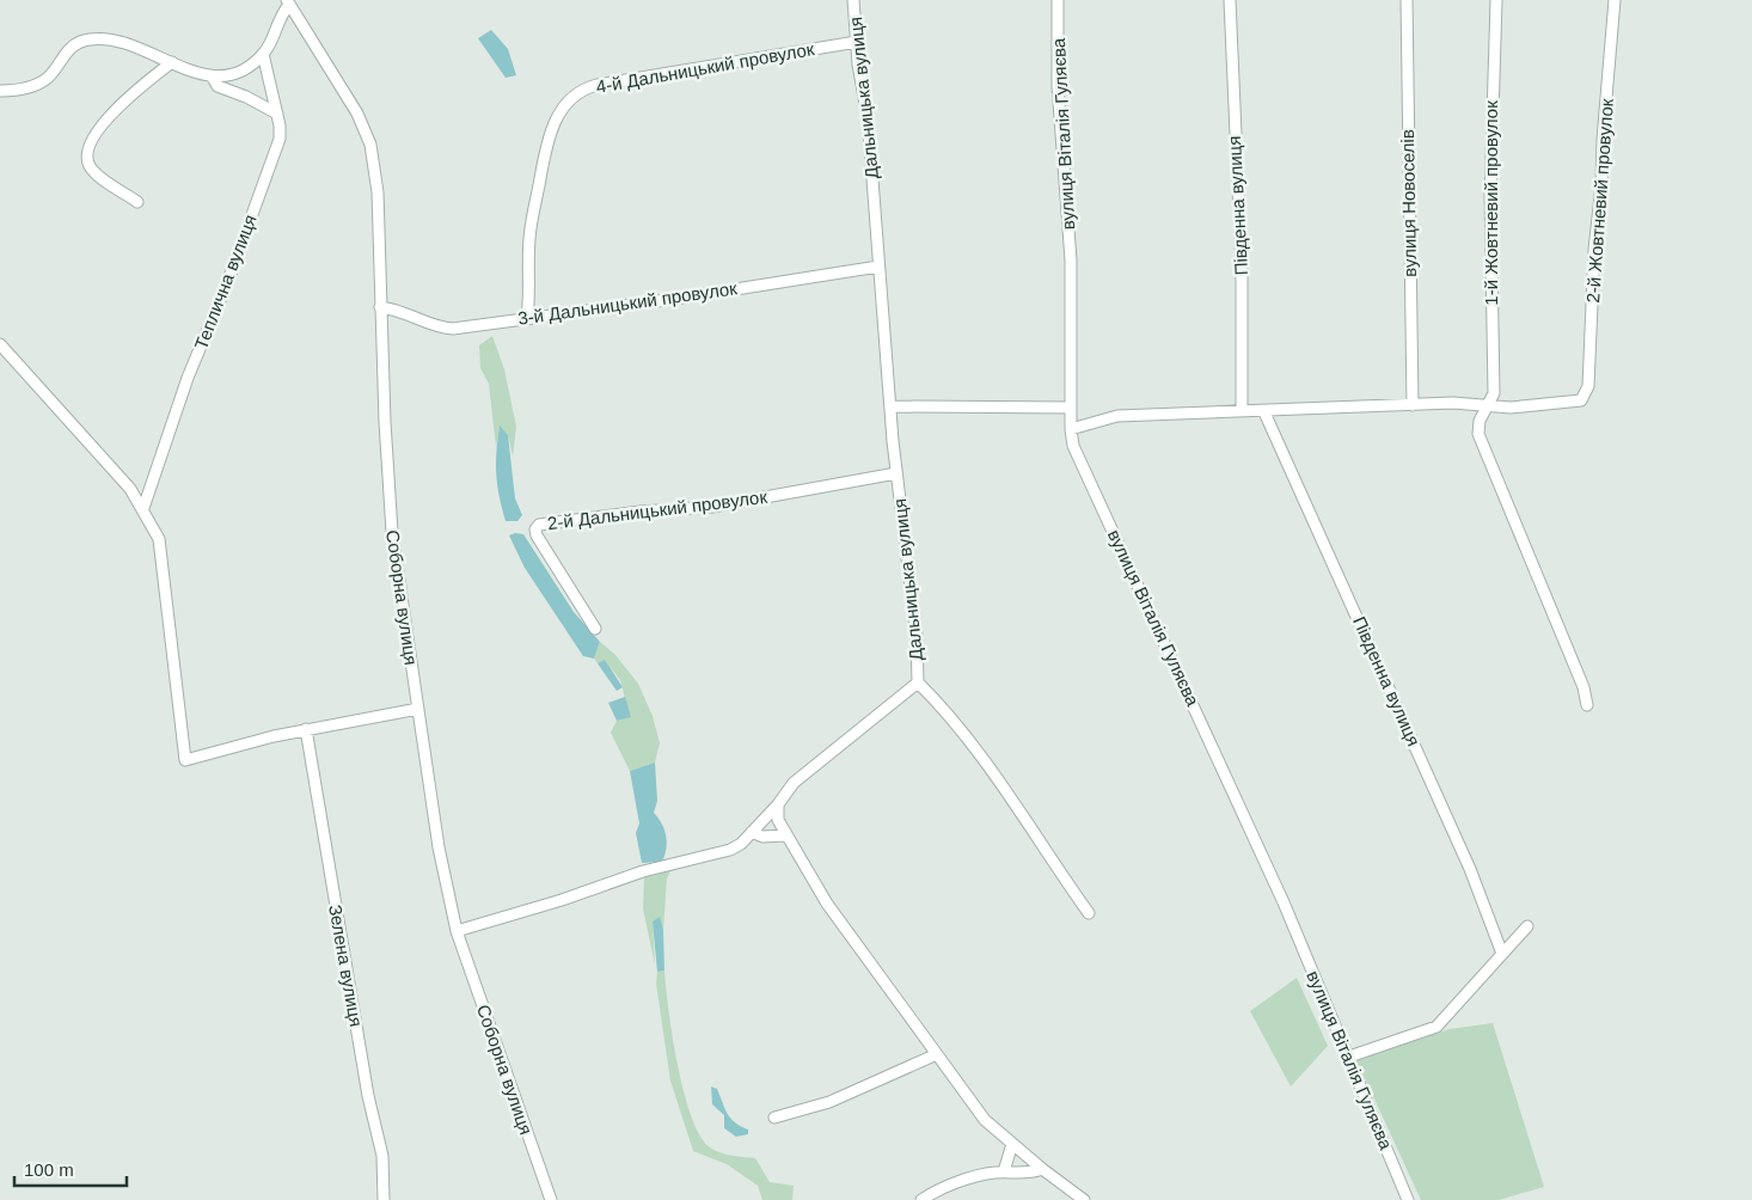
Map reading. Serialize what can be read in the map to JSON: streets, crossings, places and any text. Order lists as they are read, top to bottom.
{
  "streets": {
    "street": [
      "4-й Дальницький провулок",
      "Дальницька вулиця",
      "вулиця Віталія Гуляєва",
      "2-й Жовтневий провулок",
      "вулиця Новоселів",
      "1-й Жовтневий провулок",
      "Південна вулиця",
      "Теплична вулиця",
      "3-й Дальницький провулок",
      "2-й Дальницький провулок",
      "Соборна вулиця",
      "Зелена вулиця"
    ]
  },
  "crossings": [
    ["4-й Дальницький провулок", "Дальницька вулиця"],
    ["4-й Дальницький провулок", "3-й Дальницький провулок"],
    ["Дальницька вулиця", "3-й Дальницький провулок"],
    ["Дальницька вулиця", "2-й Дальницький провулок"],
    ["Дальницька вулиця", "Соборна вулиця"],
    ["2-й Жовтневий провулок", "1-й Жовтневий провулок"],
    ["3-й Дальницький провулок", "Соборна вулиця"]
  ],
  "scale_bar": "100 m"
}
